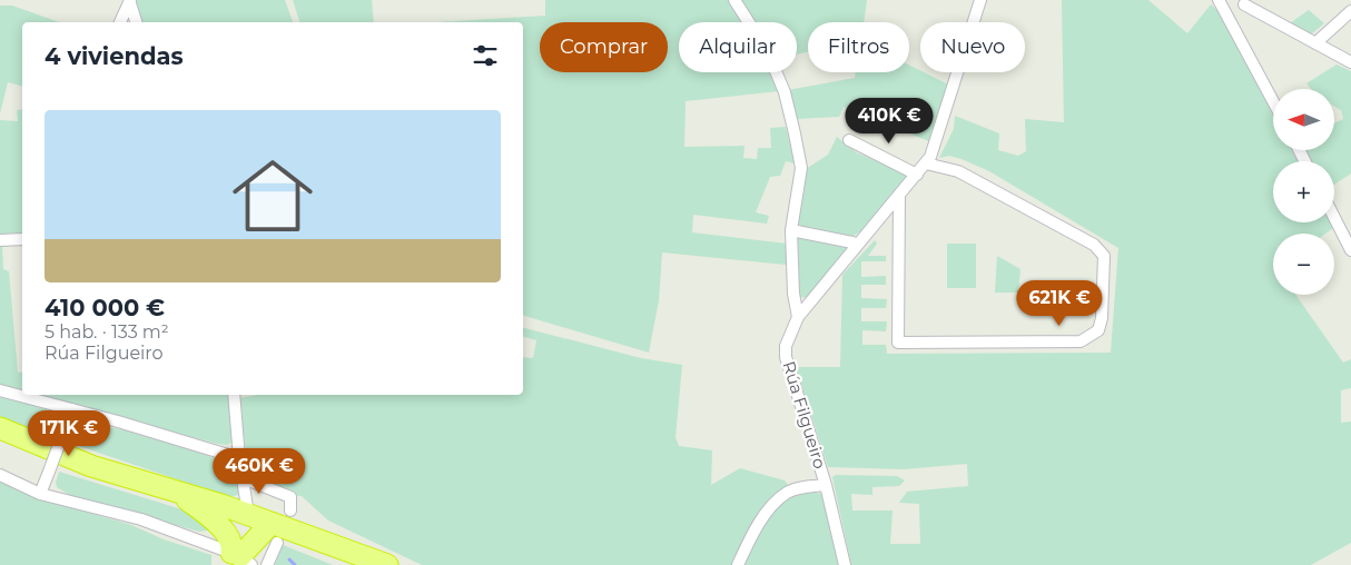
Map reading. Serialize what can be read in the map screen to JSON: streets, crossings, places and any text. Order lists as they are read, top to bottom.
{
  "streets": {
    "street": ["Rúa Filgueiro"]
  },
  "north": "left",
  "page": {
    "chip": [
      "Comprar",
      "Alquilar",
      "Filtros",
      "Nuevo"
    ],
    "heading": "4 viviendas",
    "map_buttons": ["+", "−"],
    "list": [
      {
        "name": "410 000 €",
        "note": "5 hab. · 133 m² · Rúa Filgueiro"
      }
    ],
    "price": [
      "410K €",
      "621K €",
      "171K €",
      "460K €"
    ]
  }
}
